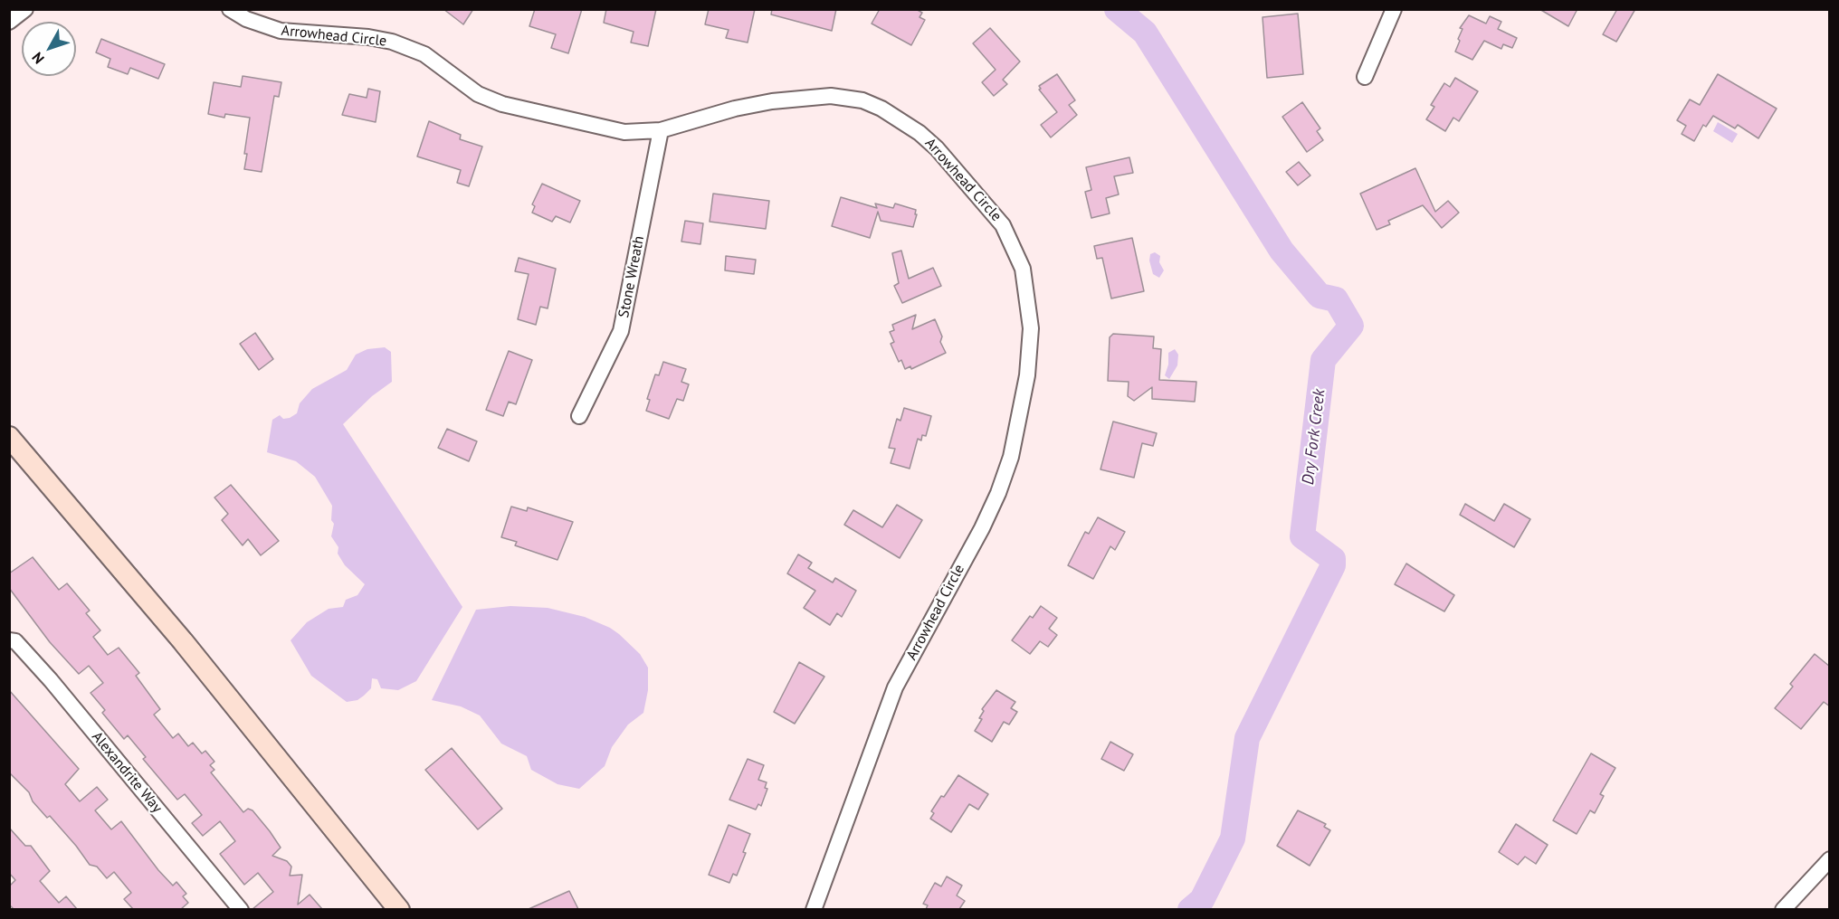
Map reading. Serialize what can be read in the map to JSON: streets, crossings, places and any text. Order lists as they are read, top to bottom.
{
  "streets": {
    "street": ["Arrowhead Circle", "Stone Wreath", "Alexandrite Way"]
  },
  "crossings": [
    ["Arrowhead Circle", "Stone Wreath"]
  ],
  "water": ["Dry Fork Creek"],
  "north": "bottom left"
}
